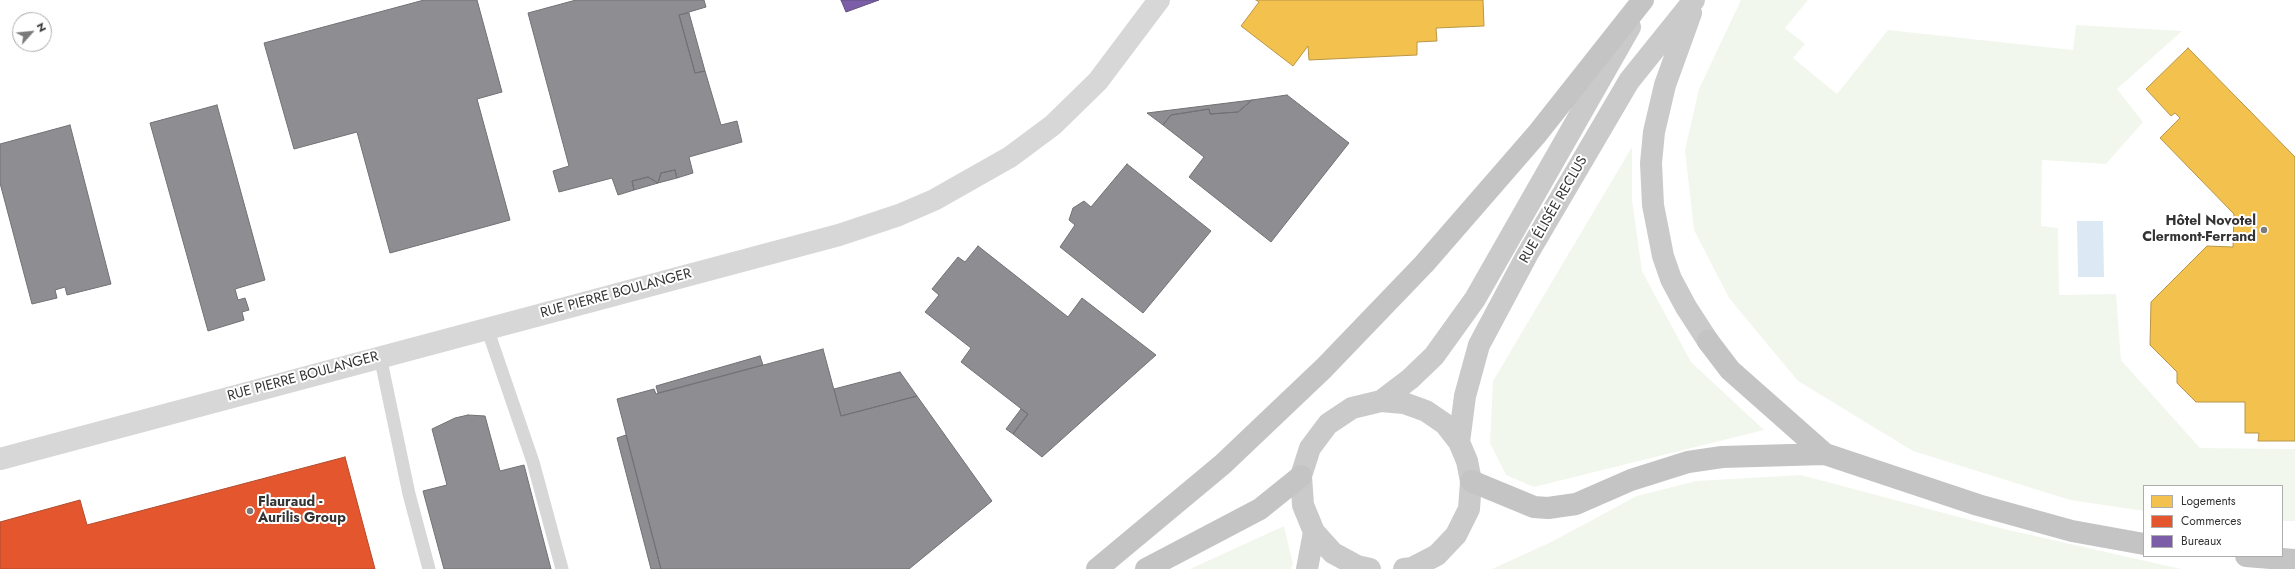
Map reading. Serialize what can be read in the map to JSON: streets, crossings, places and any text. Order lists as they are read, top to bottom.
{
  "streets": {
    "main road": ["RUE ÉLISÉE RECLUS"],
    "street": ["RUE PIERRE BOULANGER"]
  },
  "places": ["Hôtel Novotel Clermont-Ferrand", "Flauraud - Aurilis Group"],
  "legend": ["Logements", "Commerces", "Bureaux"],
  "north": "top right"
}
